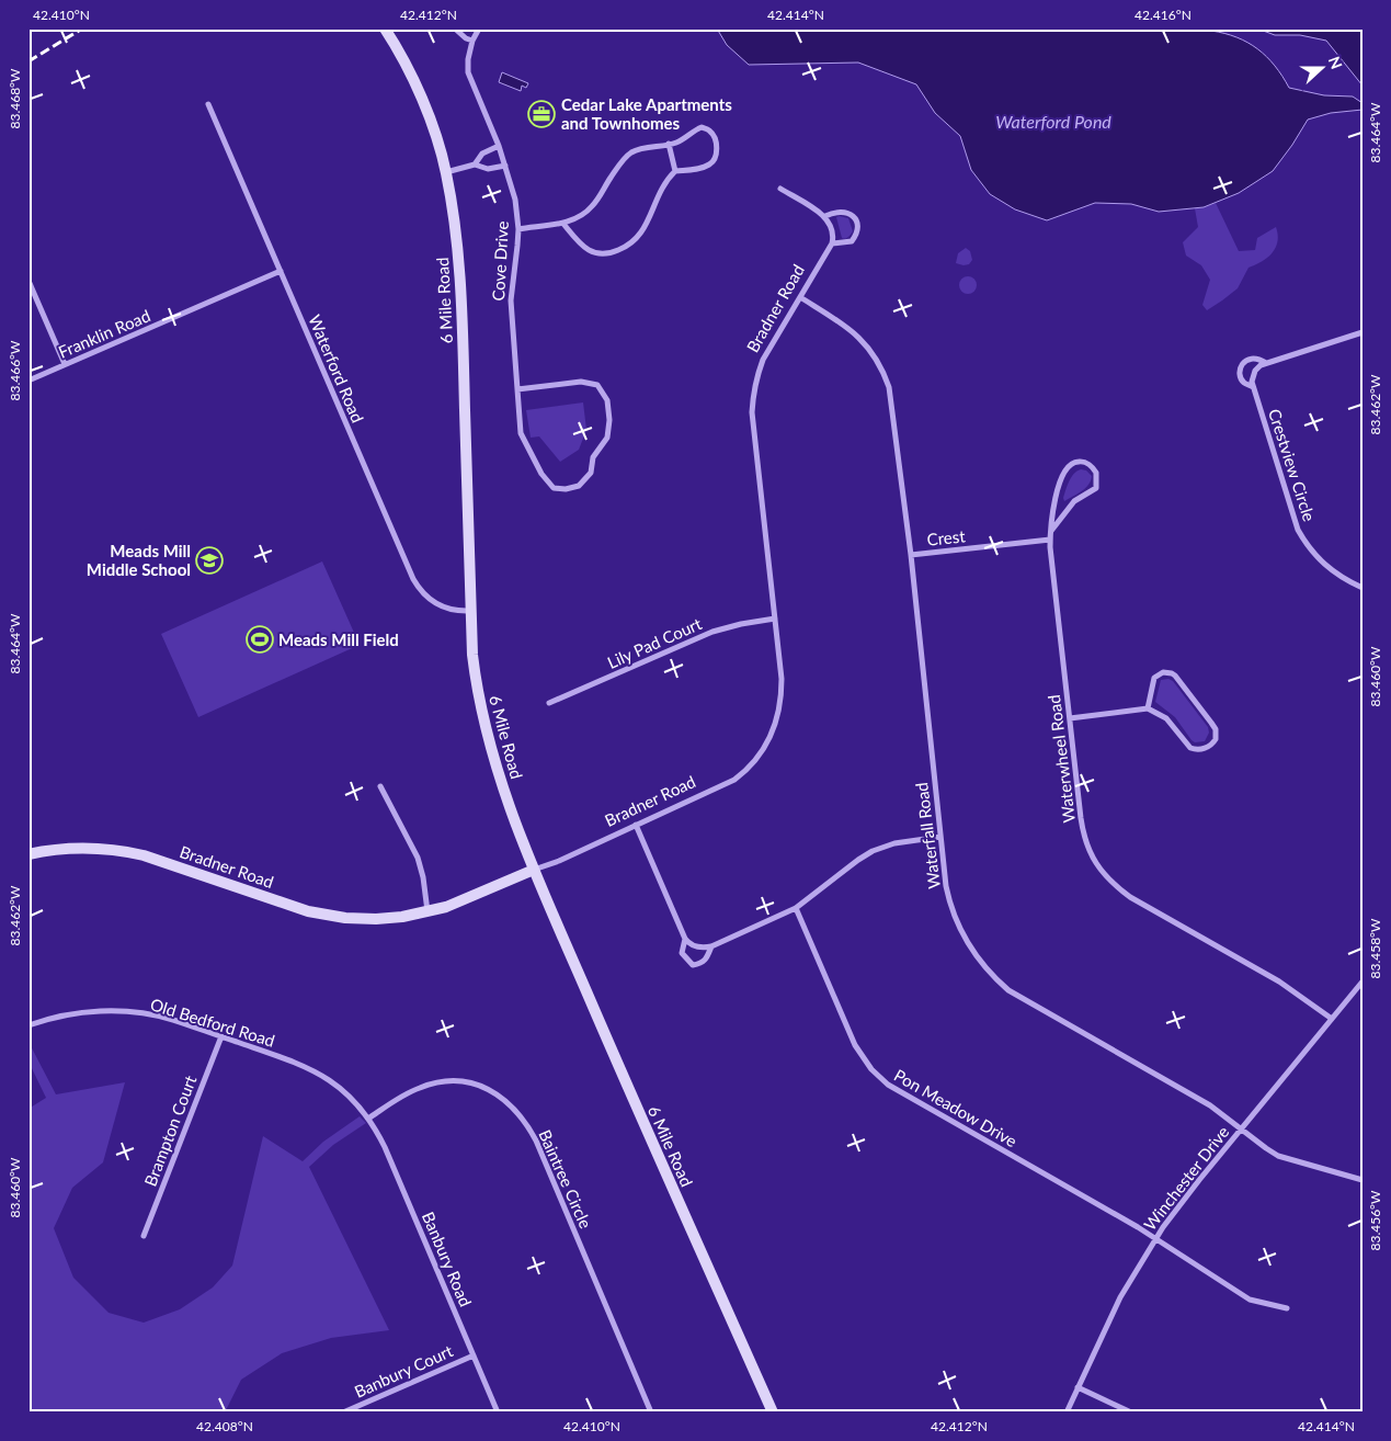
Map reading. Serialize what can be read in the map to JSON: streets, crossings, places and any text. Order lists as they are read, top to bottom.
{
  "streets": {
    "street": [
      "Cove Drive",
      "6 Mile Road",
      "Bradner Road",
      "Franklin Road",
      "Waterford Road",
      "Crestview Circle",
      "Crest",
      "Lily Pad Court",
      "Waterwheel Road",
      "Waterfall Road",
      "Old Bedford Road",
      "Pon Meadow Drive",
      "Brampton Court",
      "Winchester Drive",
      "Baintree Circle",
      "Banbury Road",
      "Banbury Court"
    ]
  },
  "crossings": [
    ["6 Mile Road", "Bradner Road"],
    ["6 Mile Road", "Waterford Road"],
    ["Bradner Road", "Lily Pad Court"],
    ["Bradner Road", "Waterfall Road"],
    ["Franklin Road", "Waterford Road"],
    ["Crest", "Waterwheel Road"],
    ["Crest", "Waterfall Road"],
    ["Waterwheel Road", "Winchester Drive"],
    ["Waterfall Road", "Winchester Drive"],
    ["Old Bedford Road", "Brampton Court"],
    ["Old Bedford Road", "Baintree Circle"],
    ["Old Bedford Road", "Banbury Road"],
    ["Pon Meadow Drive", "Winchester Drive"],
    ["Baintree Circle", "Banbury Road"],
    ["Banbury Road", "Banbury Court"]
  ],
  "water": ["Waterford Pond"],
  "places": {
    "office": ["Cedar Lake Apartments and Townhomes"],
    "school or university": ["Meads Mill Middle School"],
    "sports": ["Meads Mill Field"]
  },
  "north": "right",
  "coordinates": [
    "42.410°N",
    "42.412°N",
    "42.414°N",
    "42.416°N",
    "83.468°W",
    "83.464°W",
    "83.466°W",
    "83.462°W",
    "83.460°W",
    "83.458°W",
    "83.456°W",
    "42.408°N"
  ]
}
